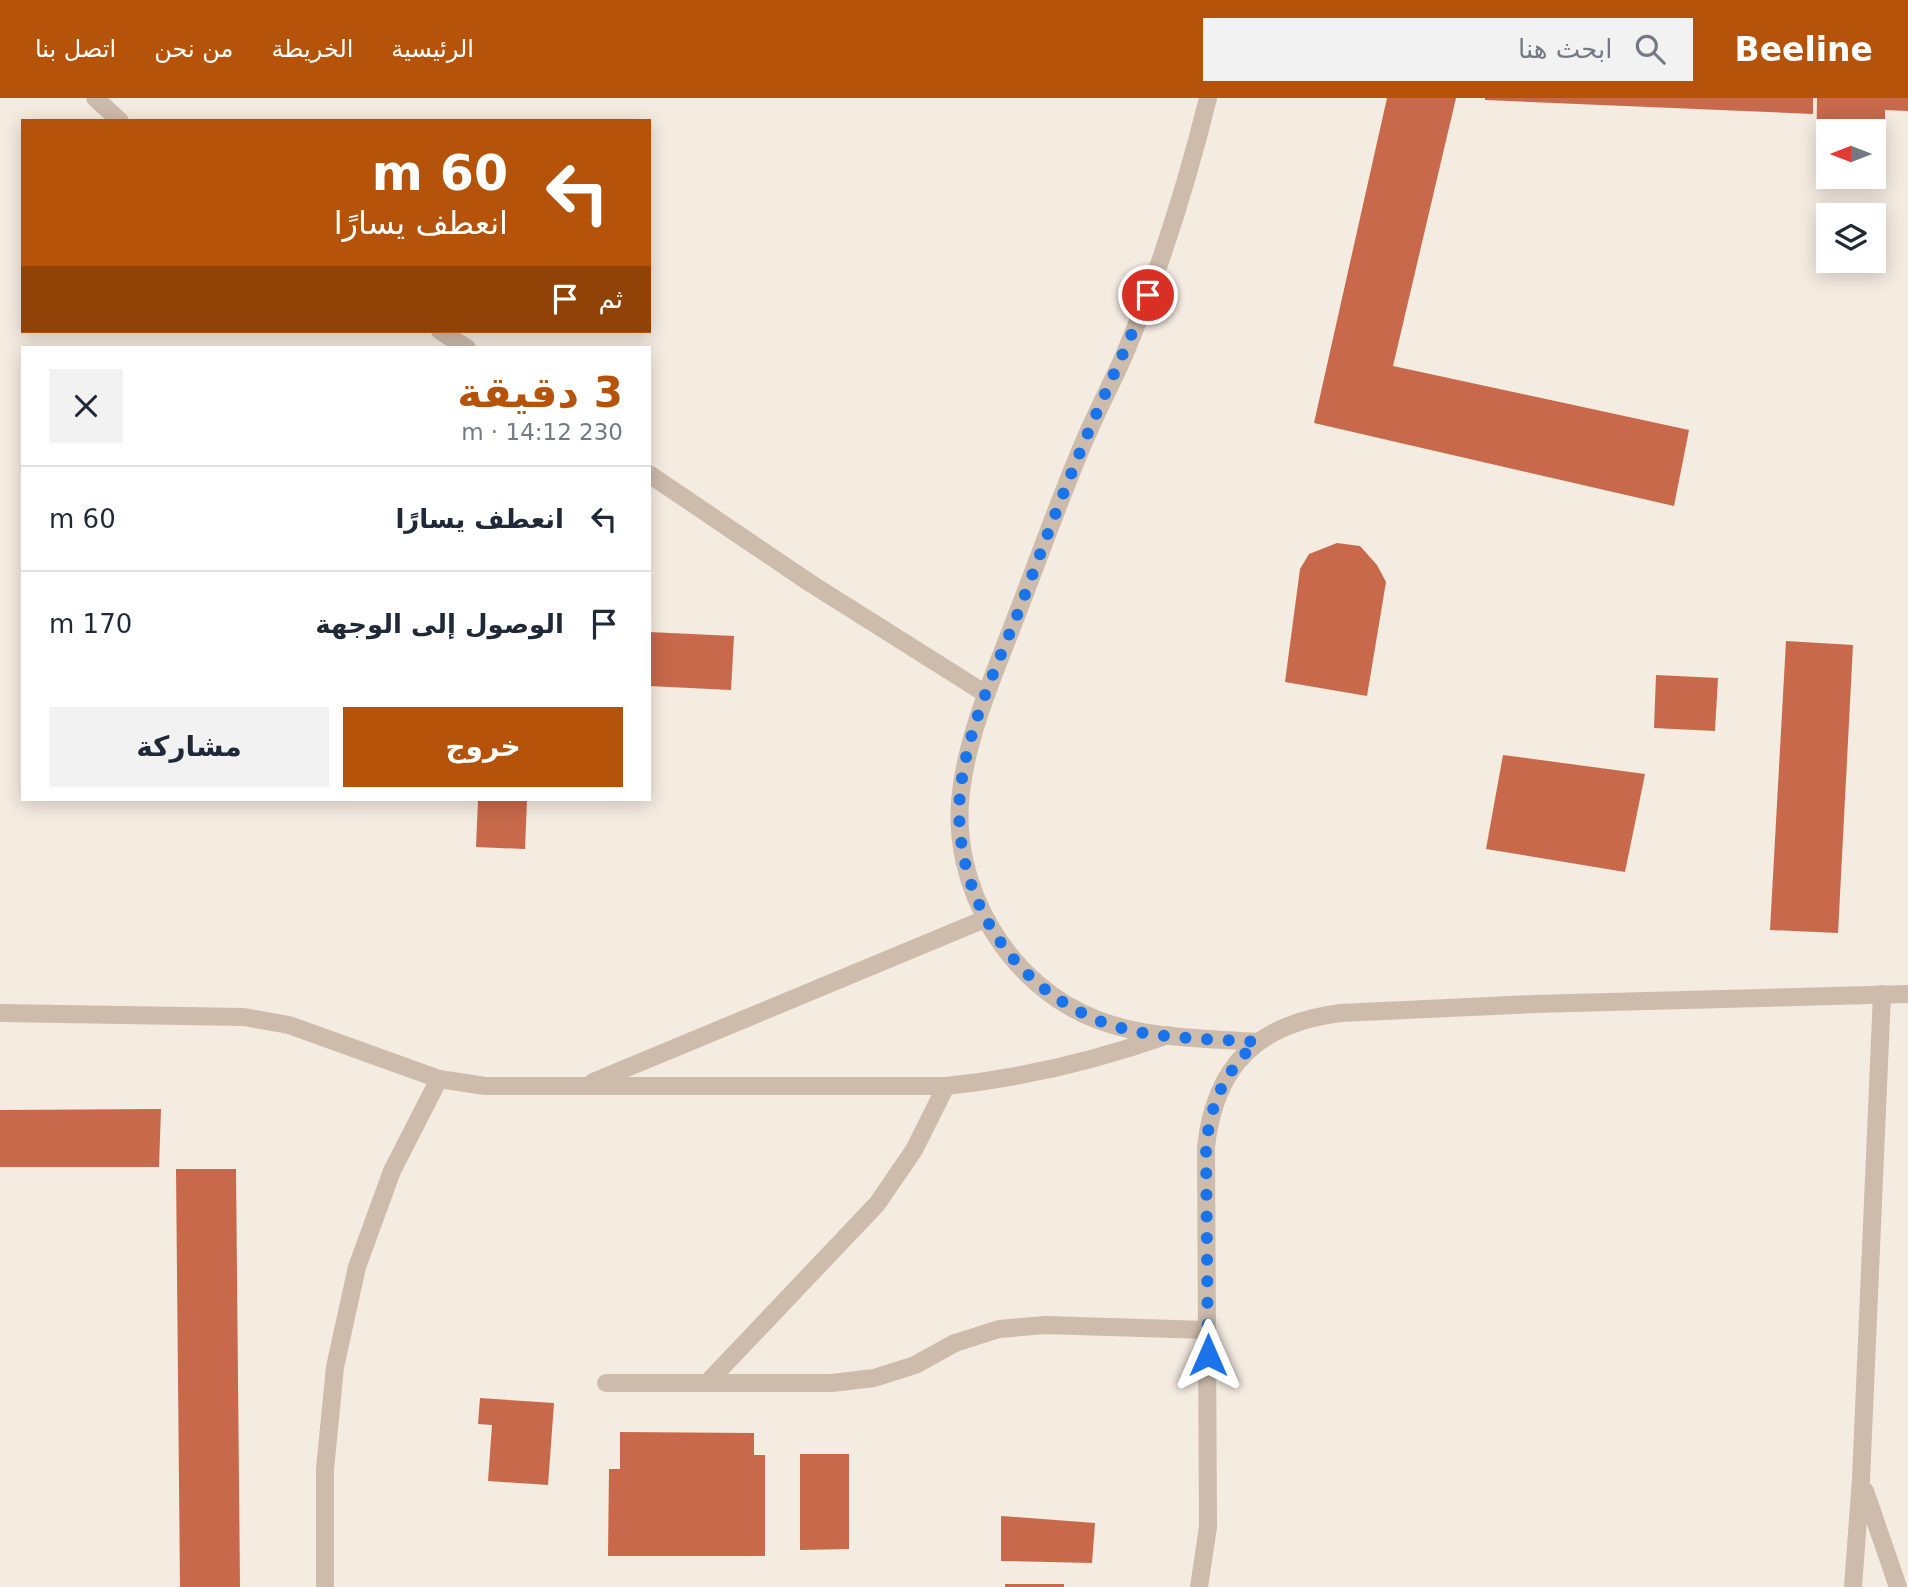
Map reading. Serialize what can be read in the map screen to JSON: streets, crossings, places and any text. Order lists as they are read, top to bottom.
{
  "north": "left",
  "page": {
    "header": "Beeline",
    "search": "ابحث هنا",
    "nav": [
      "الرئيسية",
      "الخريطة",
      "من نحن",
      "اتصل بنا"
    ],
    "turn": ["60 m", "انعطف يسارًا"],
    "then": "ثم",
    "heading": ["3 دقيقة", "230 m · 14:12"],
    "list": [
      {
        "name": "انعطف يسارًا",
        "value": "60 m"
      },
      {
        "name": "الوصول إلى الوجهة",
        "value": "170 m"
      }
    ],
    "buttons": ["خروج", "مشاركة"]
  }
}
